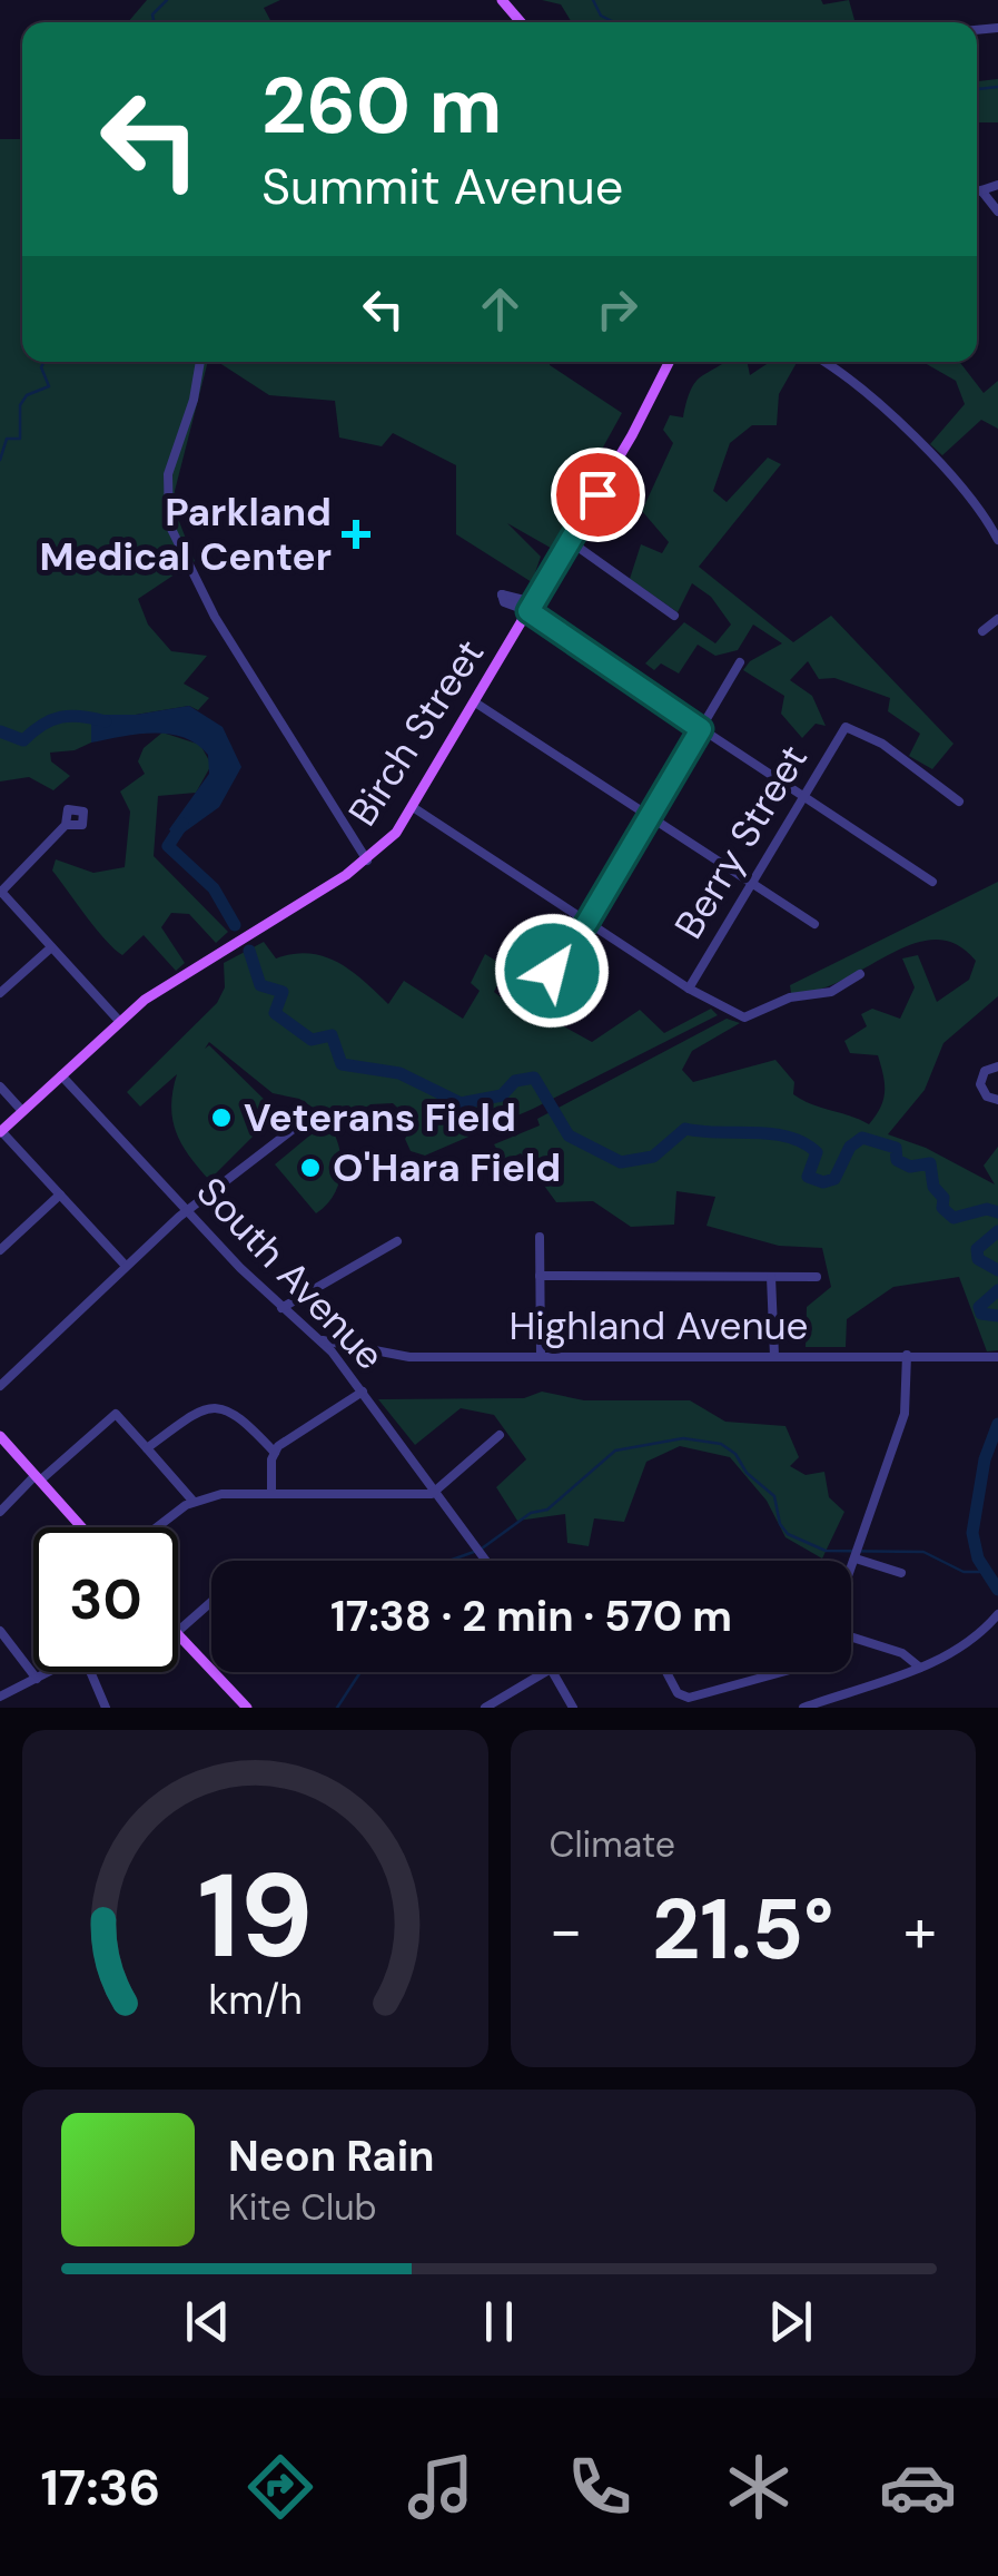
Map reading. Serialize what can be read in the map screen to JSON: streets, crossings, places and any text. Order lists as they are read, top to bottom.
{
  "streets": {
    "main road": ["Birch Street"],
    "street": ["Berry Street", "South Avenue", "Highland Avenue"]
  },
  "crossings": [
    ["Birch Street", "South Avenue"],
    ["South Avenue", "Highland Avenue"]
  ],
  "places": {
    "health": ["Parkland Medical Center"],
    "other": ["Veterans Field", "O'Hara Field"]
  },
  "page": {
    "turn": ["260 m", "Summit Avenue"],
    "limit": "30",
    "trip": "17:38 · 2 min · 570 m",
    "tile": "Climate",
    "heat": ["−", "21.5°", "+"],
    "song": ["Neon Rain", "Kite Club"],
    "tabs": "17:36",
    "gauge": ["19", "km/h"]
  }
}
